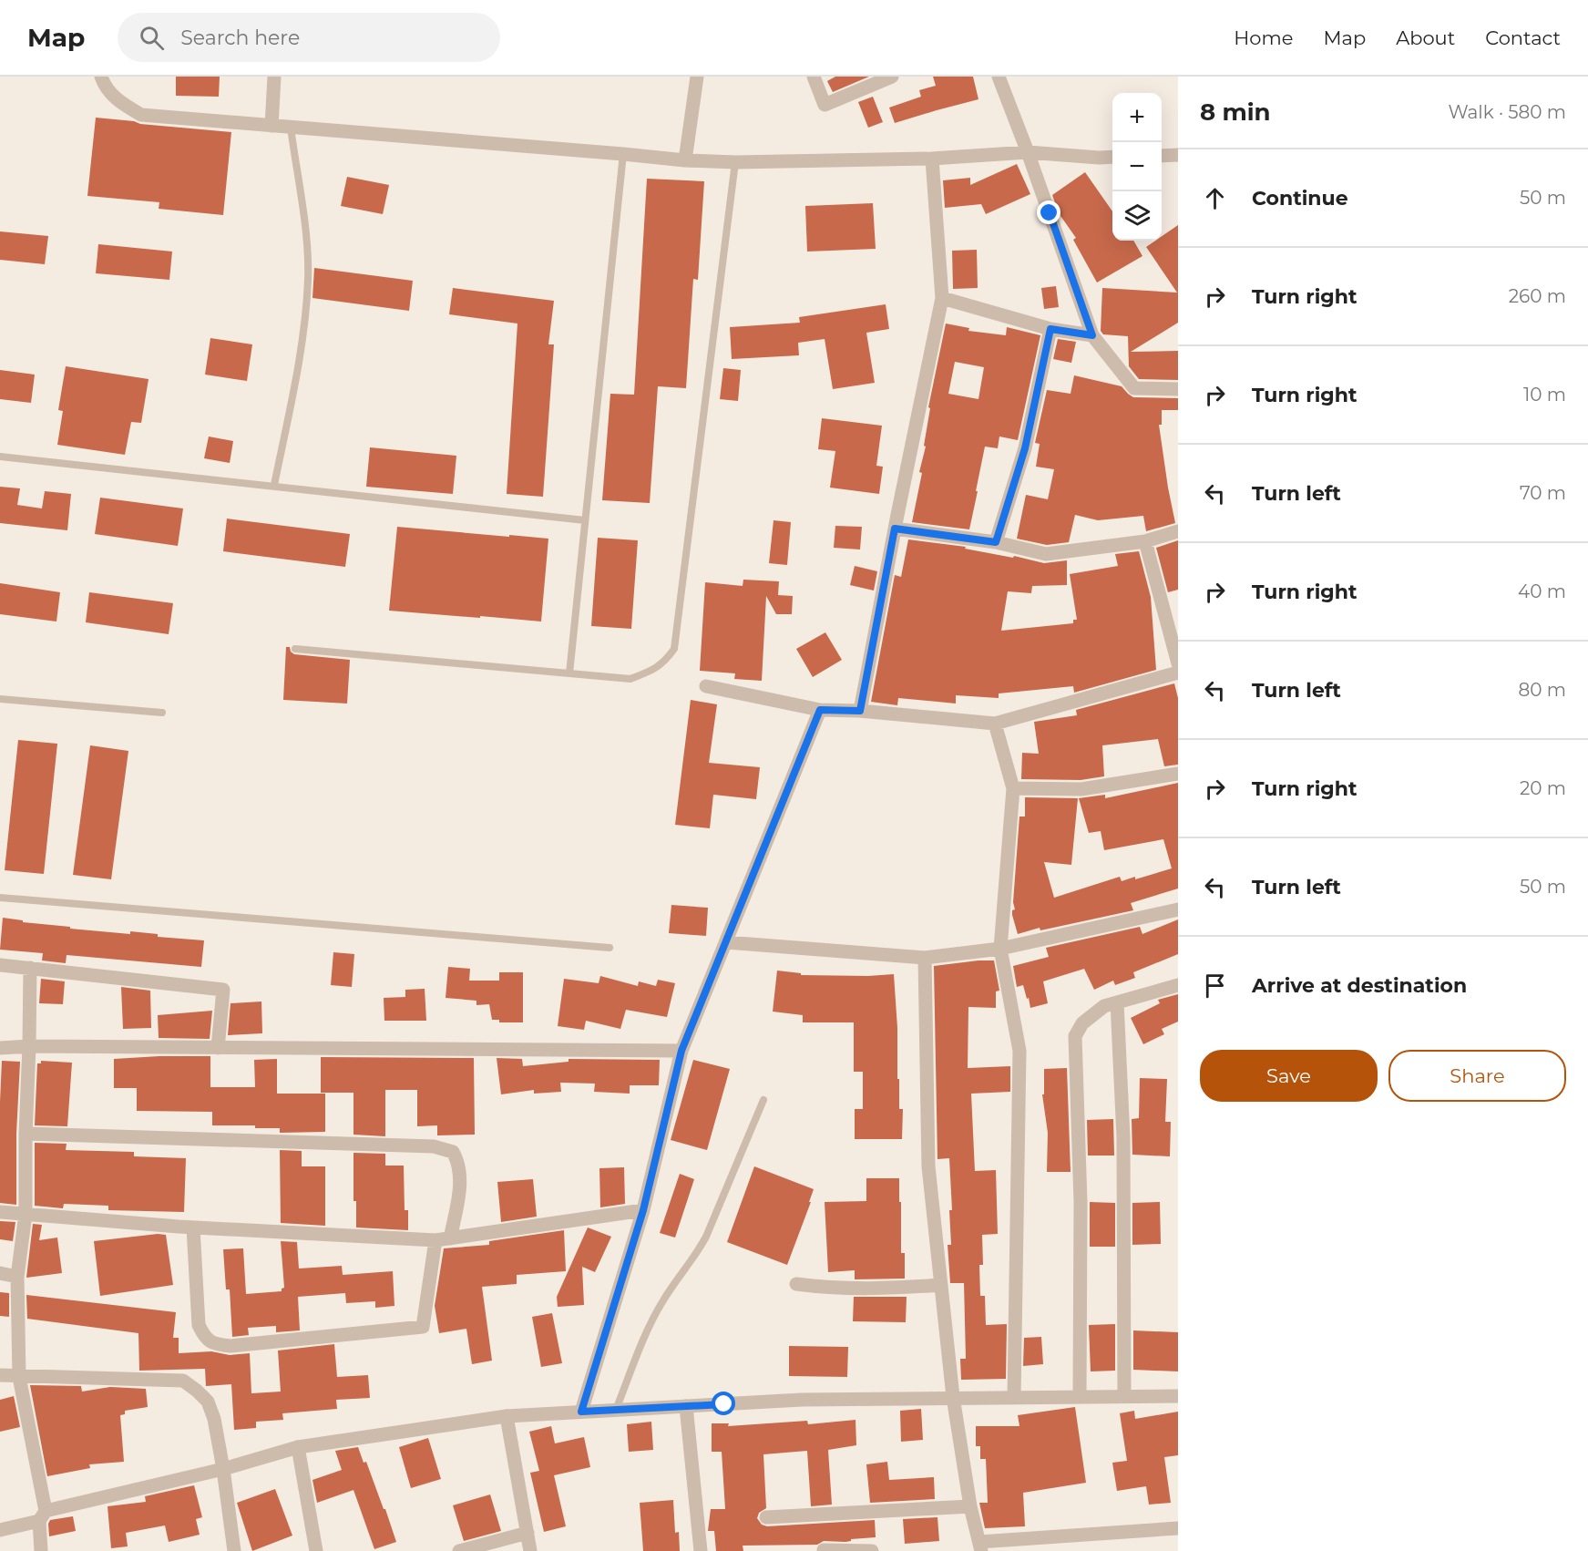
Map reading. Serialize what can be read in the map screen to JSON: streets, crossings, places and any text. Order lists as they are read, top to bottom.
{
  "page": {
    "header": "Map",
    "search": "Search here",
    "nav": [
      "Home",
      "Map",
      "About",
      "Contact"
    ],
    "heading": ["8 min", "Walk · 580 m"],
    "map_buttons": ["+", "−"],
    "list": [
      ["Continue", "50 m"],
      ["Turn right", "260 m"],
      ["Turn right", "10 m"],
      ["Turn left", "70 m"],
      ["Turn right", "40 m"],
      ["Turn left", "80 m"],
      ["Turn right", "20 m"],
      ["Turn left", "50 m"],
      "Arrive at destination"
    ],
    "buttons": ["Save", "Share"]
  }
}
